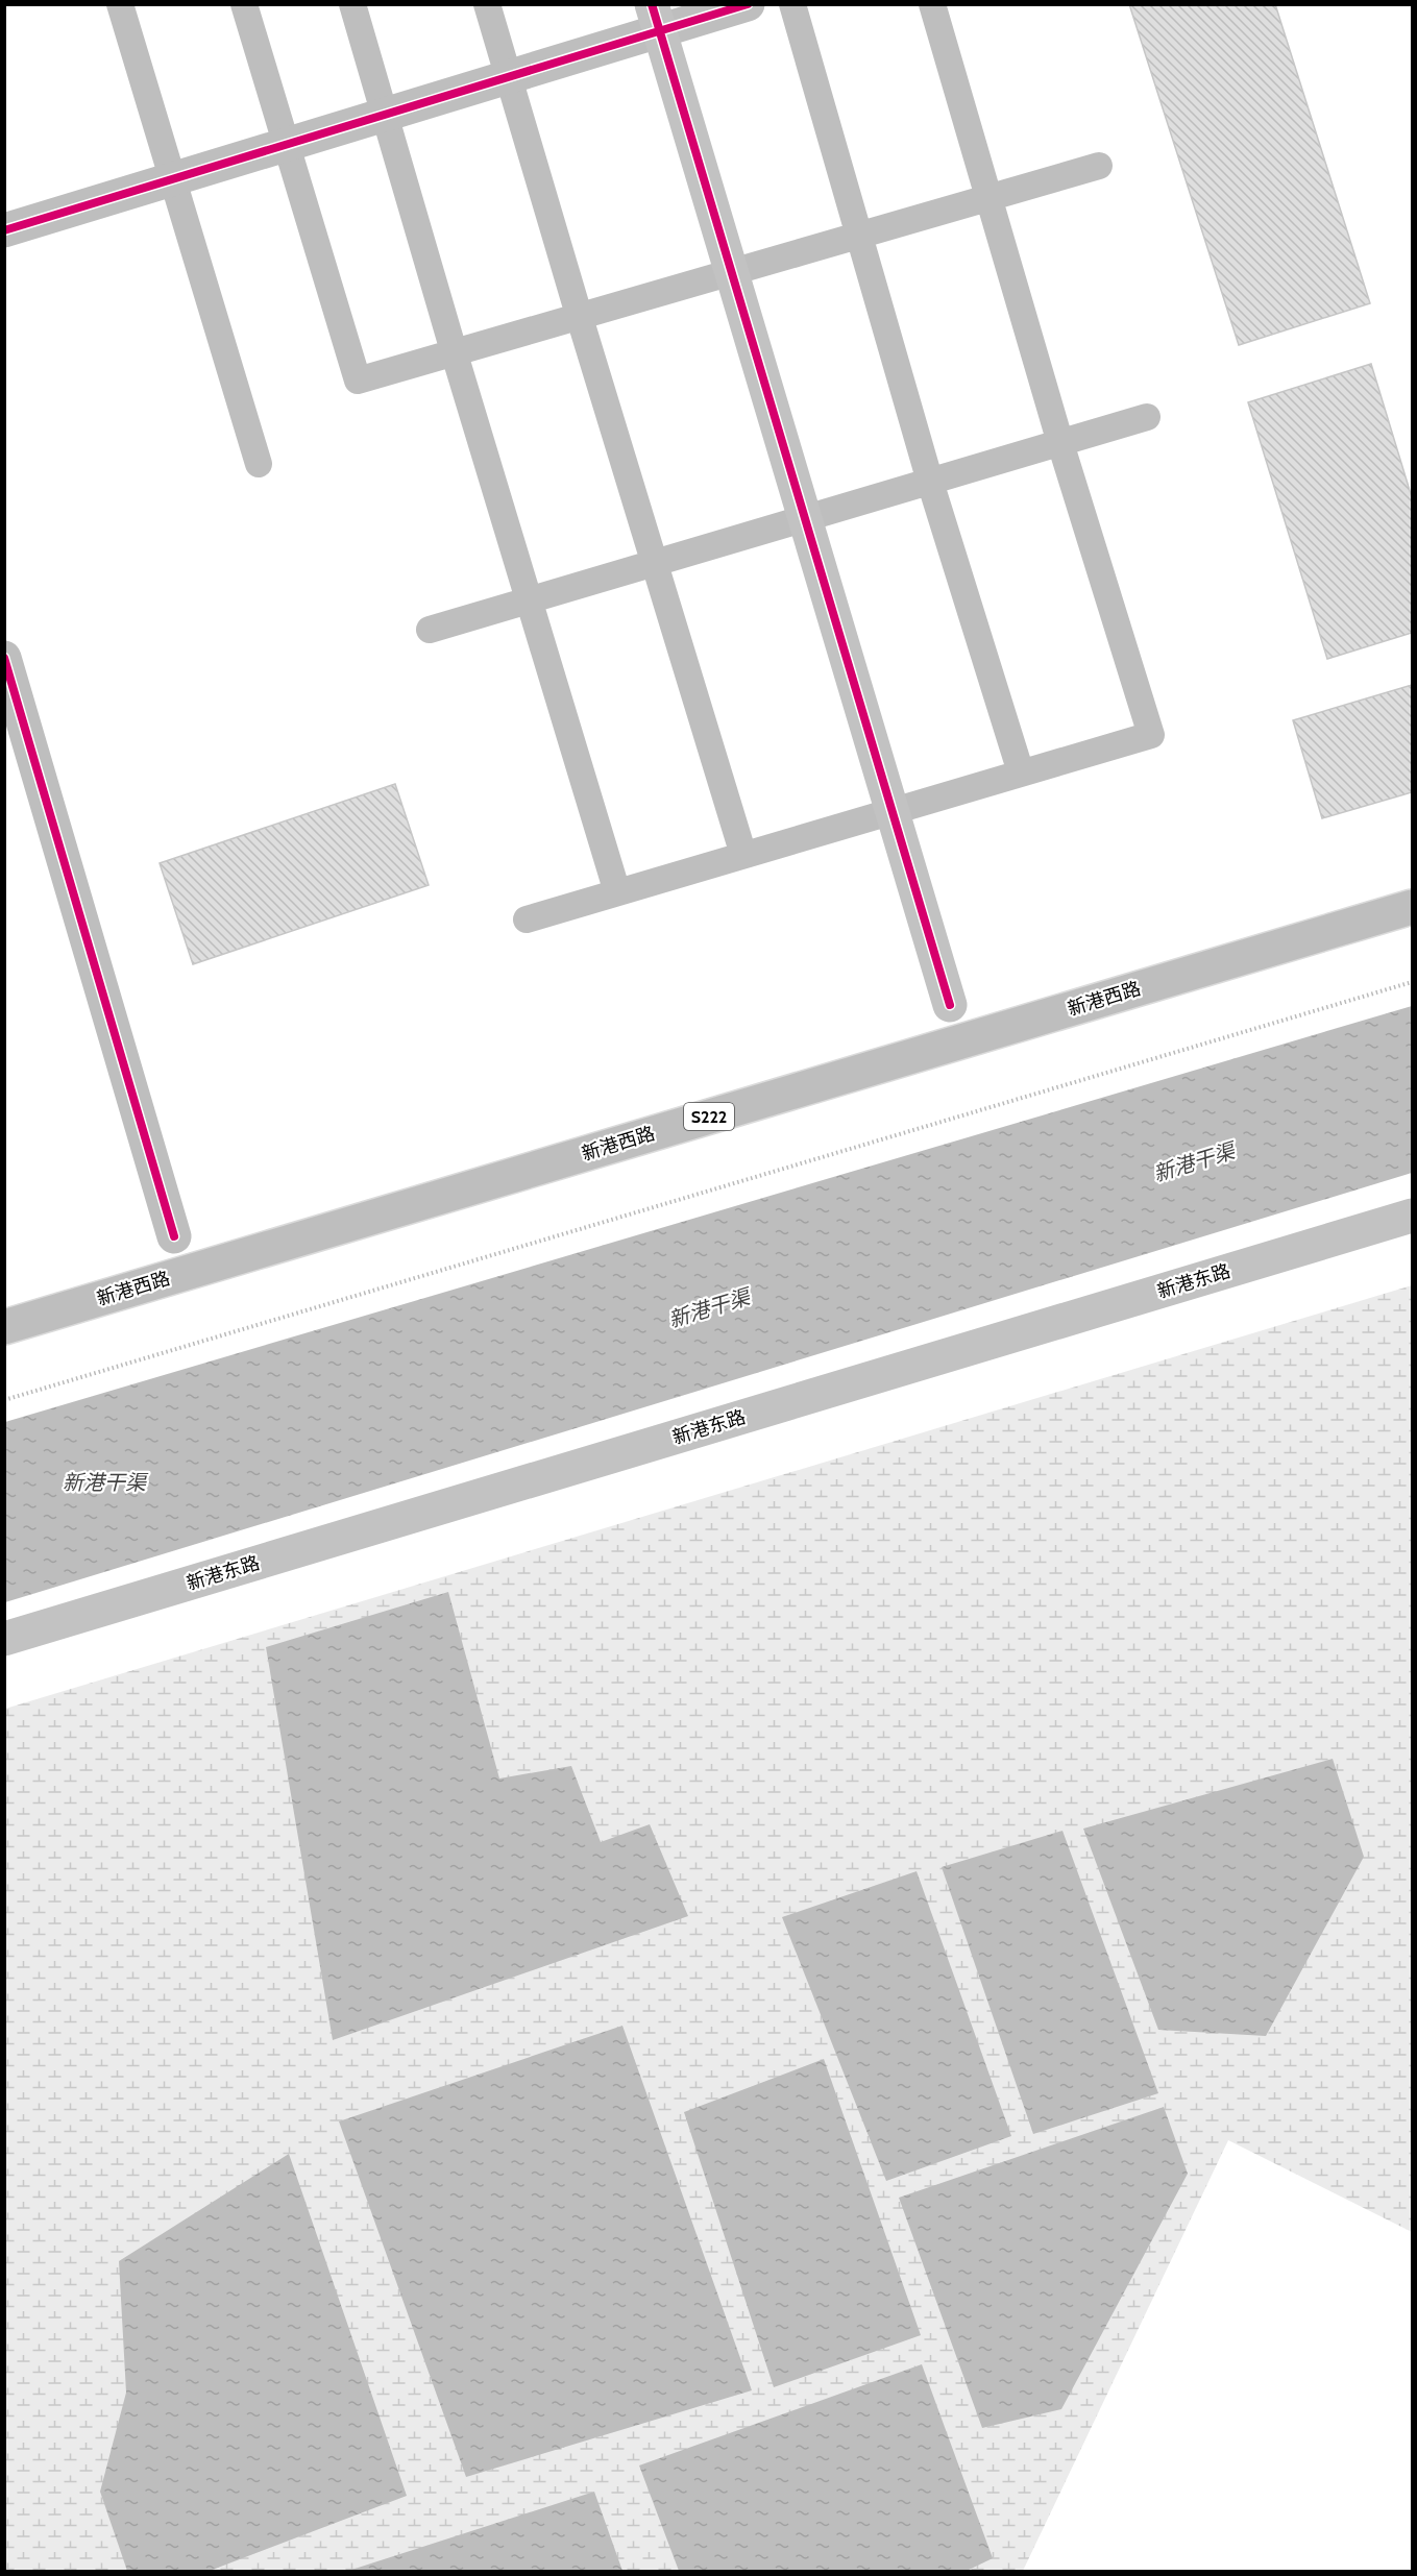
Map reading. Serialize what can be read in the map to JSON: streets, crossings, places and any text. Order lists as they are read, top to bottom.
{
  "streets": {
    "main road": ["新港西路", "S222", "新港东路"]
  },
  "water": ["新港干渠"]
}
